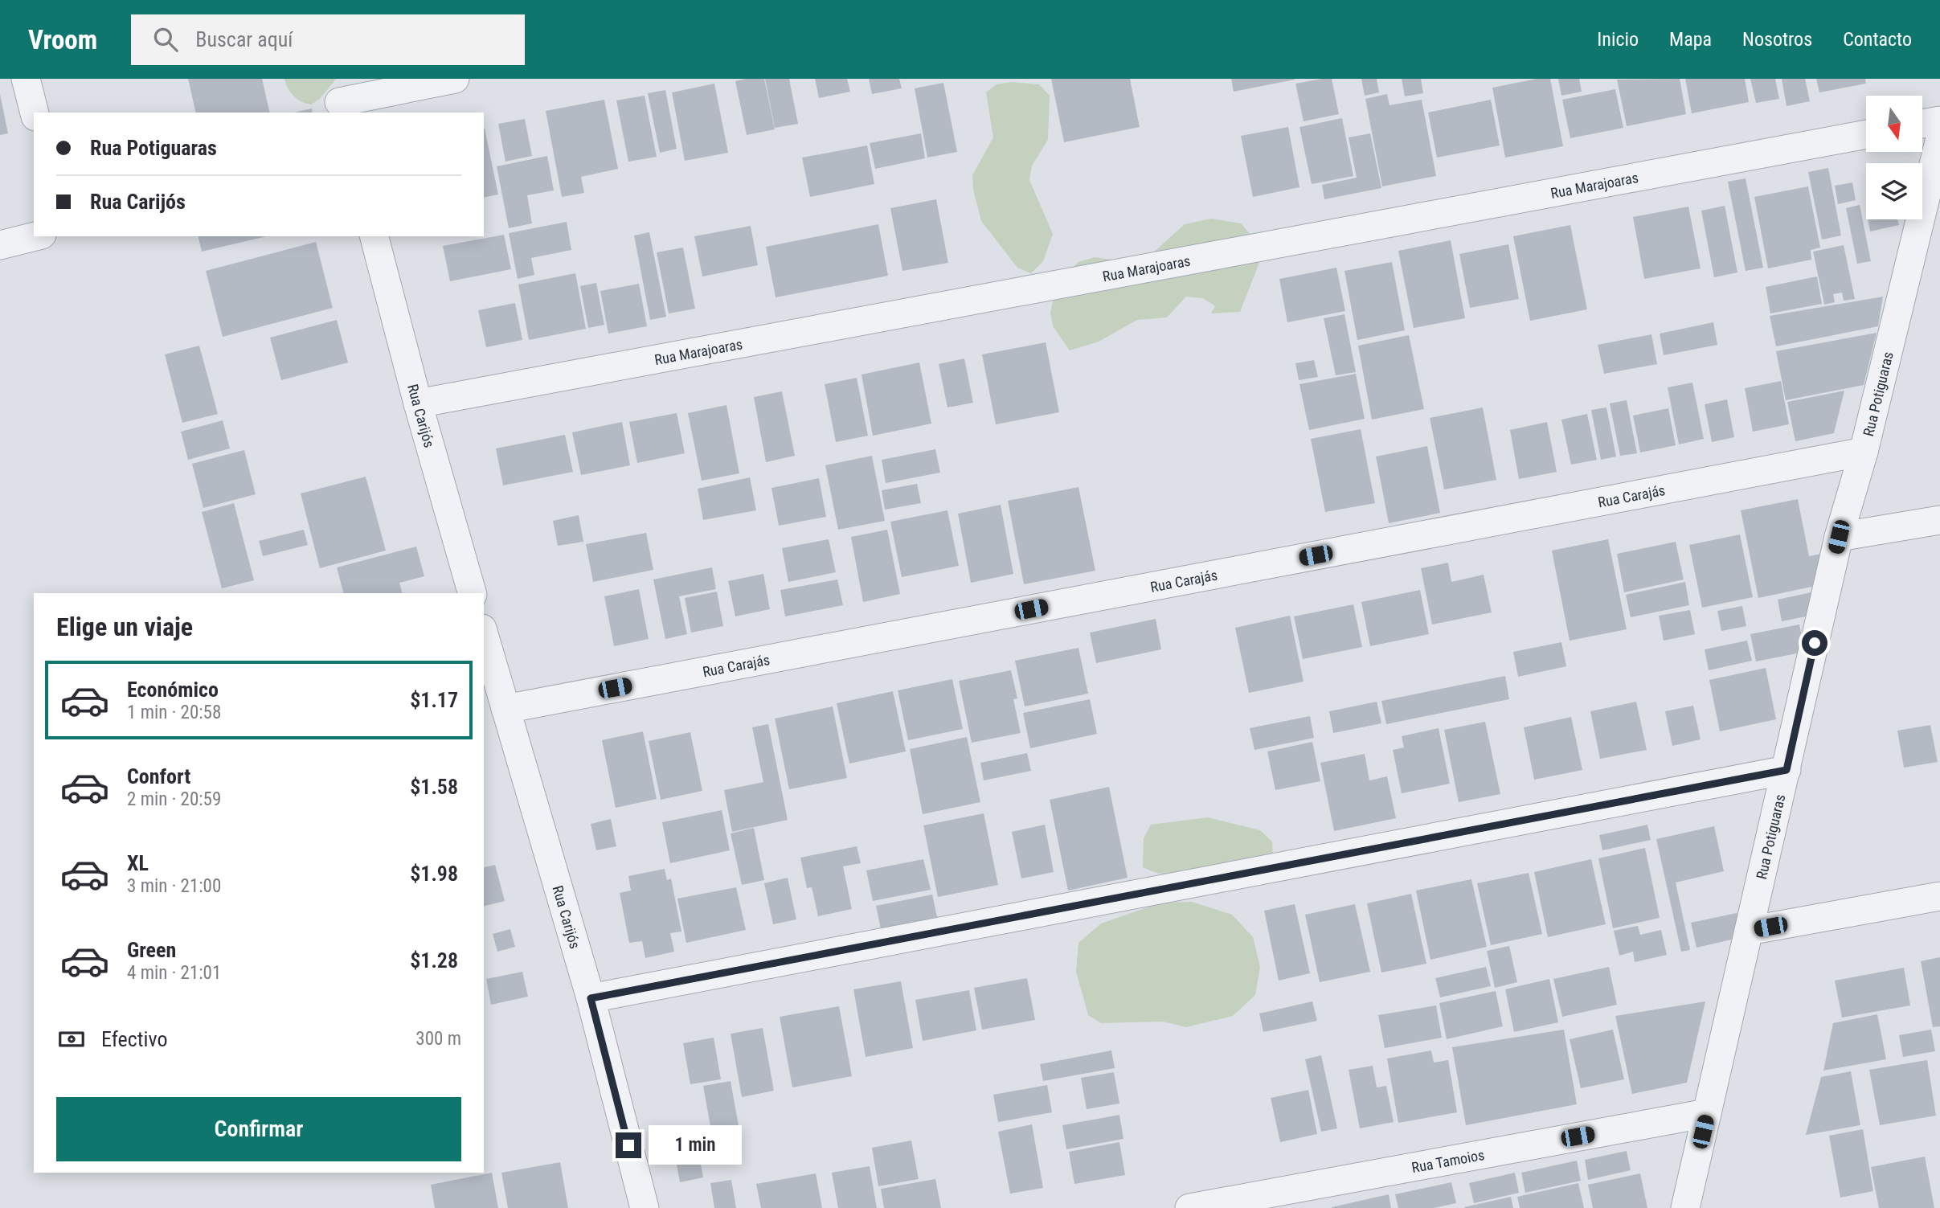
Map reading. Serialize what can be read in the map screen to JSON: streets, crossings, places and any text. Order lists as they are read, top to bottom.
{
  "streets": {
    "street": [
      "Rua Marajoaras",
      "Rua Potiguaras",
      "Rua Carijós",
      "Rua Carajás",
      "Rua Tamoios"
    ]
  },
  "crossings": [
    ["Rua Marajoaras", "Rua Carijós"],
    ["Rua Potiguaras", "Rua Carajás"],
    ["Rua Potiguaras", "Rua Tamoios"],
    ["Rua Carijós", "Rua Carajás"]
  ],
  "north": "bottom",
  "page": {
    "header": "Vroom",
    "search": "Buscar aquí",
    "nav": [
      "Inicio",
      "Mapa",
      "Nosotros",
      "Contacto"
    ],
    "banner": ["Rua Potiguaras", "Rua Carijós"],
    "heading": "Elige un viaje",
    "list": [
      {
        "name": "Económico",
        "note": "1 min · 20:58",
        "value": "$1.17"
      },
      {
        "name": "Confort",
        "note": "2 min · 20:59",
        "value": "$1.58"
      },
      {
        "name": "XL",
        "note": "3 min · 21:00",
        "value": "$1.98"
      },
      {
        "name": "Green",
        "note": "4 min · 21:01",
        "value": "$1.28"
      }
    ],
    "pay": ["Efectivo", "300 m"],
    "buttons": "Confirmar",
    "bubble": "1 min"
  }
}
